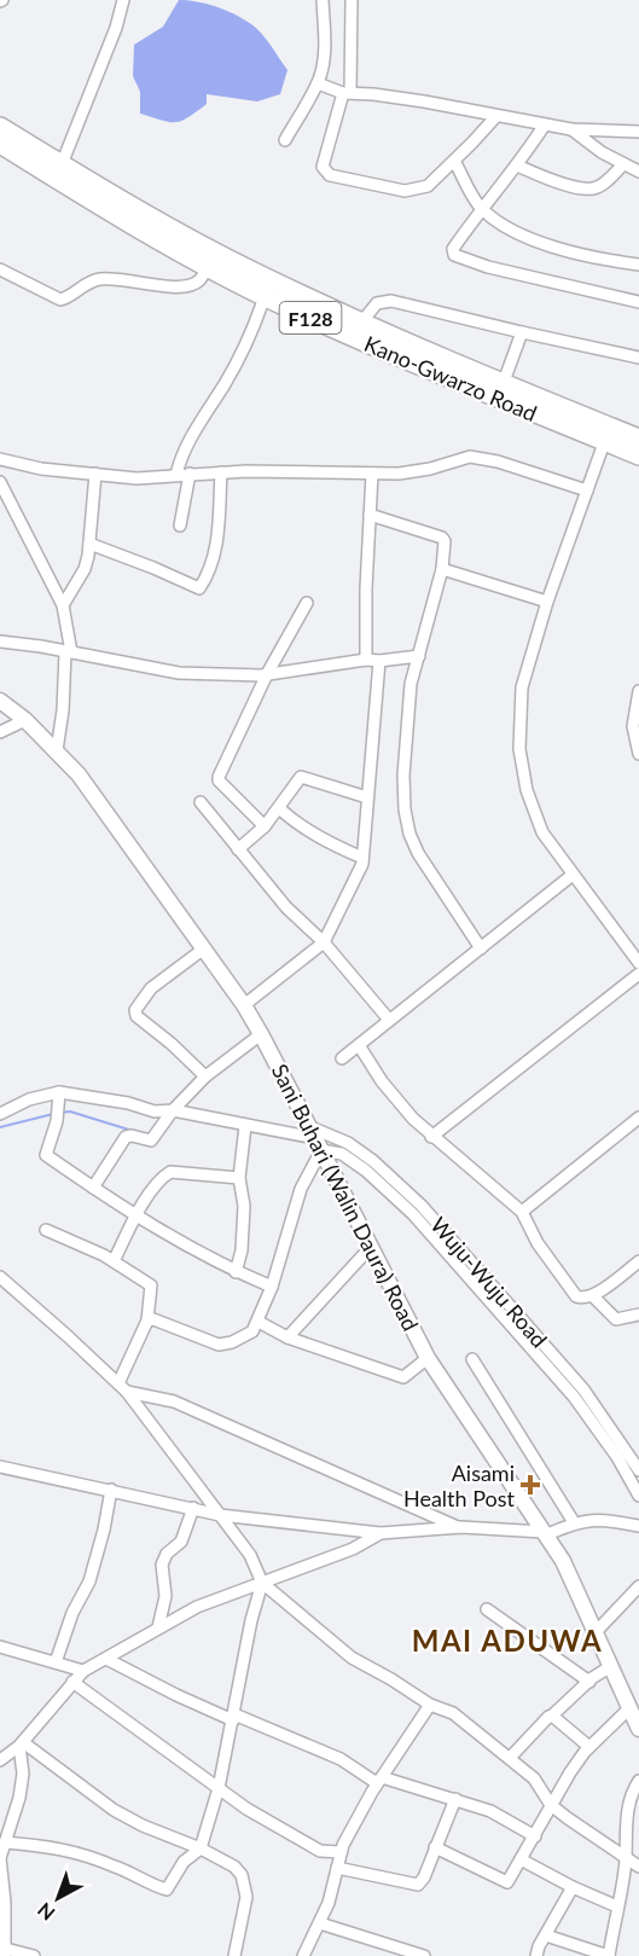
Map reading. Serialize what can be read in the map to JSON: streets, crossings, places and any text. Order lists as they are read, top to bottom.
{
  "streets": {
    "main road": ["F128", "Kano-Gwarzo Road"],
    "street": ["Sani Buhari (Walin Daura) Road", "Wuju-Wuju Road"]
  },
  "crossings": [
    ["Sani Buhari (Walin Daura) Road", "Wuju-Wuju Road"]
  ],
  "districts": ["MAI ADUWA"],
  "places": {
    "health": ["Aisami Health Post"]
  },
  "north": "bottom left"
}
